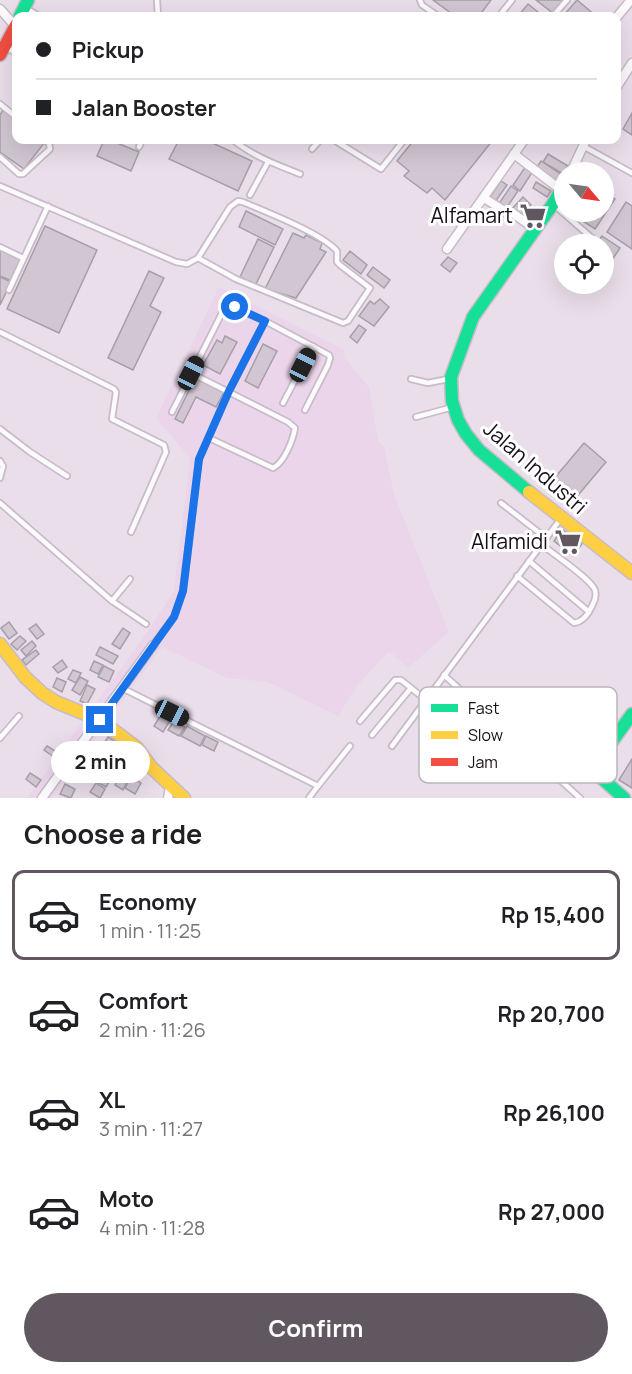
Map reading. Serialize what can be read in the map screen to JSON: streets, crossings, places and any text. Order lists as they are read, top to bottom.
{
  "streets": {
    "main road": ["Jalan Industri"]
  },
  "places": {
    "supermarket": ["Alfamart", "Alfamidi"]
  },
  "legend": ["Fast", "Slow", "Jam"],
  "north": "bottom right",
  "page": {
    "banner": ["Pickup", "Jalan Booster"],
    "bubble": "2 min",
    "heading": "Choose a ride",
    "list": [
      {
        "name": "Economy",
        "note": "1 min · 11:25",
        "value": "Rp 15,400"
      },
      {
        "name": "Comfort",
        "note": "2 min · 11:26",
        "value": "Rp 20,700"
      },
      {
        "name": "XL",
        "note": "3 min · 11:27",
        "value": "Rp 26,100"
      },
      {
        "name": "Moto",
        "note": "4 min · 11:28",
        "value": "Rp 27,000"
      }
    ],
    "buttons": "Confirm"
  }
}
